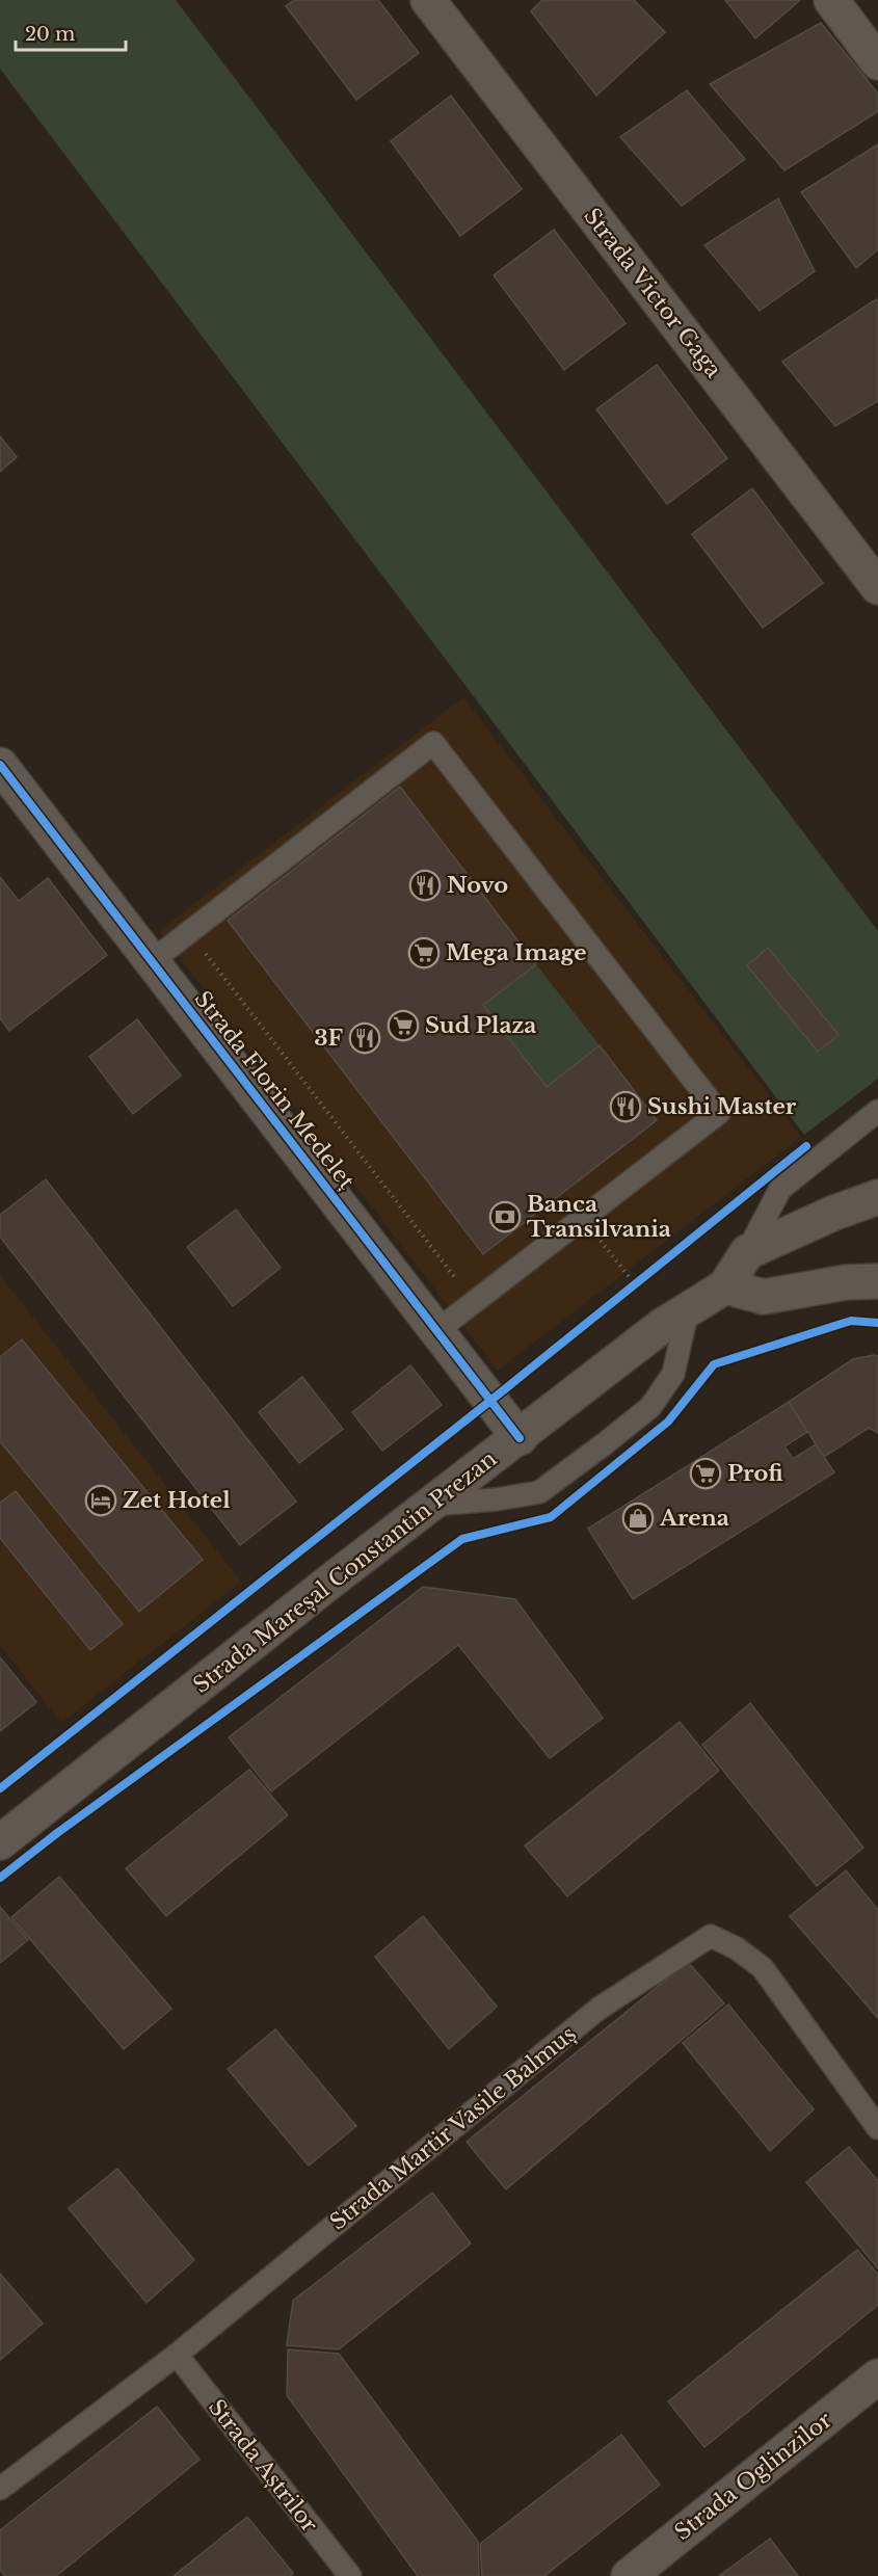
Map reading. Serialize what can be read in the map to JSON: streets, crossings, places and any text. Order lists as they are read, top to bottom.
{
  "streets": {
    "street": [
      "Strada Victor Gaga",
      "Strada Florin Medeleț",
      "Strada Mareșal Constantin Prezan",
      "Strada Oglinzilor"
    ],
    "lane": ["Strada Martir Vasile Balmuș", "Strada Aștrilor"]
  },
  "crossings": [
    ["Strada Florin Medeleț", "Strada Mareșal Constantin Prezan"],
    ["Strada Martir Vasile Balmuș", "Strada Aștrilor"]
  ],
  "places": {
    "restaurant": ["Novo", "3F", "Sushi Master"],
    "supermarket": ["Mega Image", "Sud Plaza", "Profi"],
    "bank": ["Banca Transilvania"],
    "hotel": ["Zet Hotel"],
    "shop": ["Arena"]
  },
  "scale_bar": "20 m"
}
